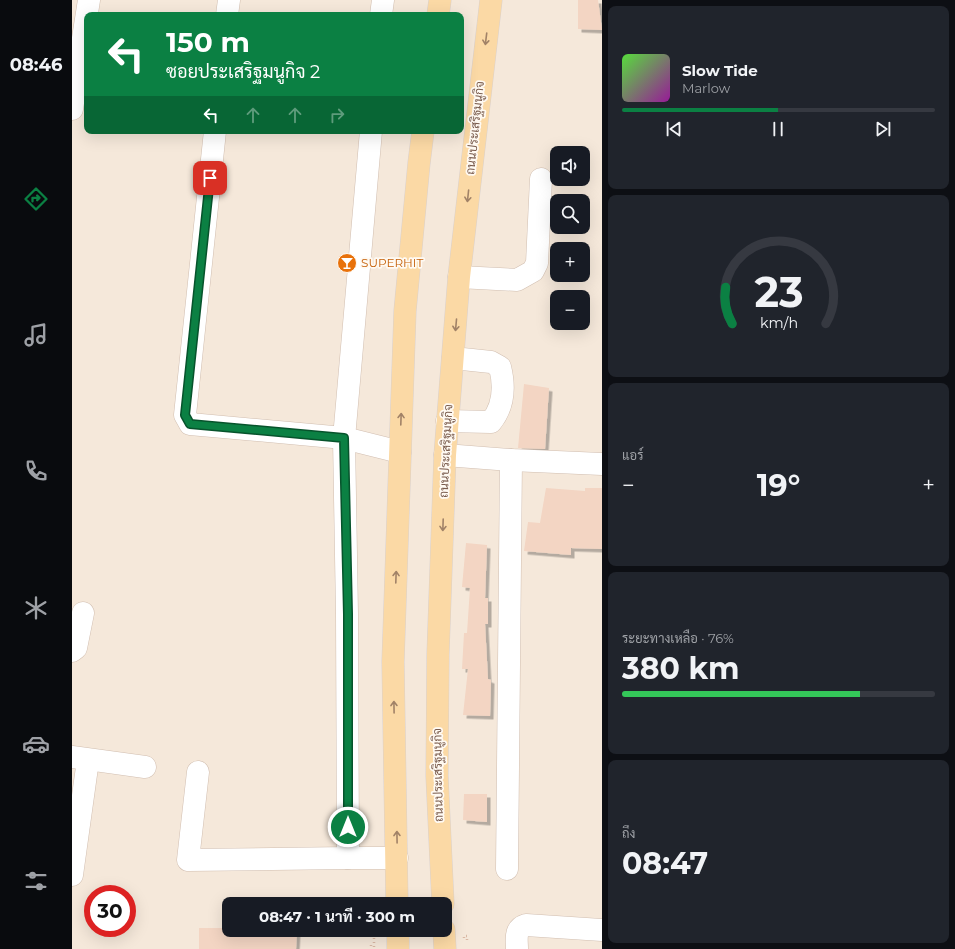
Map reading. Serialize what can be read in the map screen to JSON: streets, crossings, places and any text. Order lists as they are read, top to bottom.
{
  "streets": {
    "main road": ["ถนนประเสริฐมนูกิจ"]
  },
  "places": {
    "bar": ["SUPERHIT"]
  },
  "page": {
    "tabs": "08:46",
    "turn": ["150 m", "ซอยประเสริฐมนูกิจ 2"],
    "song": ["Slow Tide", "Marlow"],
    "map_buttons": ["+", "−"],
    "tile": [
      "แอร์",
      ["ระยะทางเหลือ · 76%", "380 km"],
      ["ถึง", "08:47"]
    ],
    "heat": ["−", "19°", "+"],
    "limit": "30",
    "trip": "08:47 · 1 นาที · 300 m",
    "gauge": ["23", "km/h"]
  }
}
